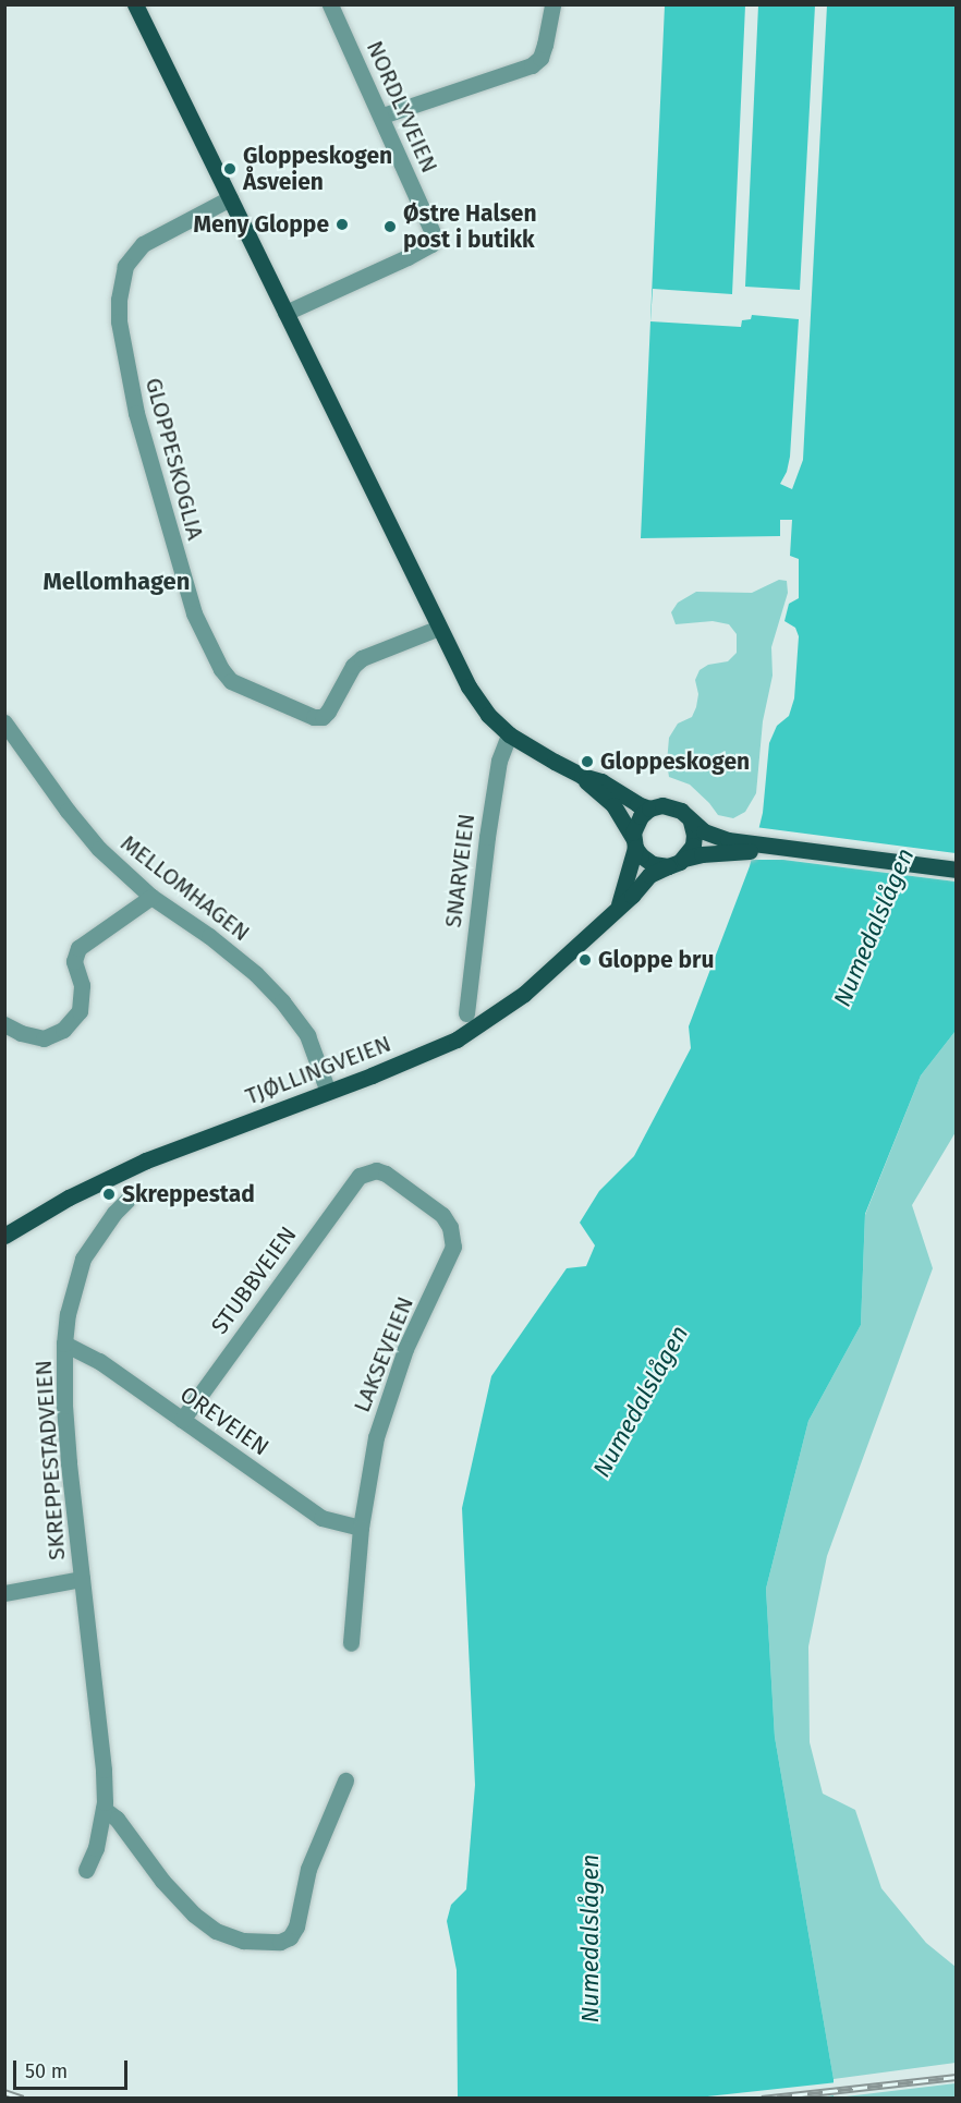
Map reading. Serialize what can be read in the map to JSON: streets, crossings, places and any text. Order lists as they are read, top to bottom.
{
  "streets": {
    "main road": ["TJØLLINGVEIEN"],
    "street": [
      "NORDLYVEIEN",
      "GLOPPESKOGLIA",
      "SNARVEIEN",
      "MELLOMHAGEN",
      "STUBBVEIEN",
      "LAKSEVEIEN",
      "OREVEIEN",
      "SKREPPESTADVEIEN"
    ]
  },
  "crossings": [
    ["MELLOMHAGEN", "TJØLLINGVEIEN"],
    ["STUBBVEIEN", "LAKSEVEIEN"],
    ["STUBBVEIEN", "OREVEIEN"],
    ["LAKSEVEIEN", "OREVEIEN"],
    ["OREVEIEN", "SKREPPESTADVEIEN"]
  ],
  "districts": ["Mellomhagen"],
  "water": ["Numedalslågen"],
  "places": [
    "Gloppeskogen Åsveien",
    "Meny Gloppe",
    "Østre Halsen post i butikk",
    "Gloppeskogen",
    "Gloppe bru",
    "Skreppestad"
  ],
  "scale_bar": "50 m"
}
